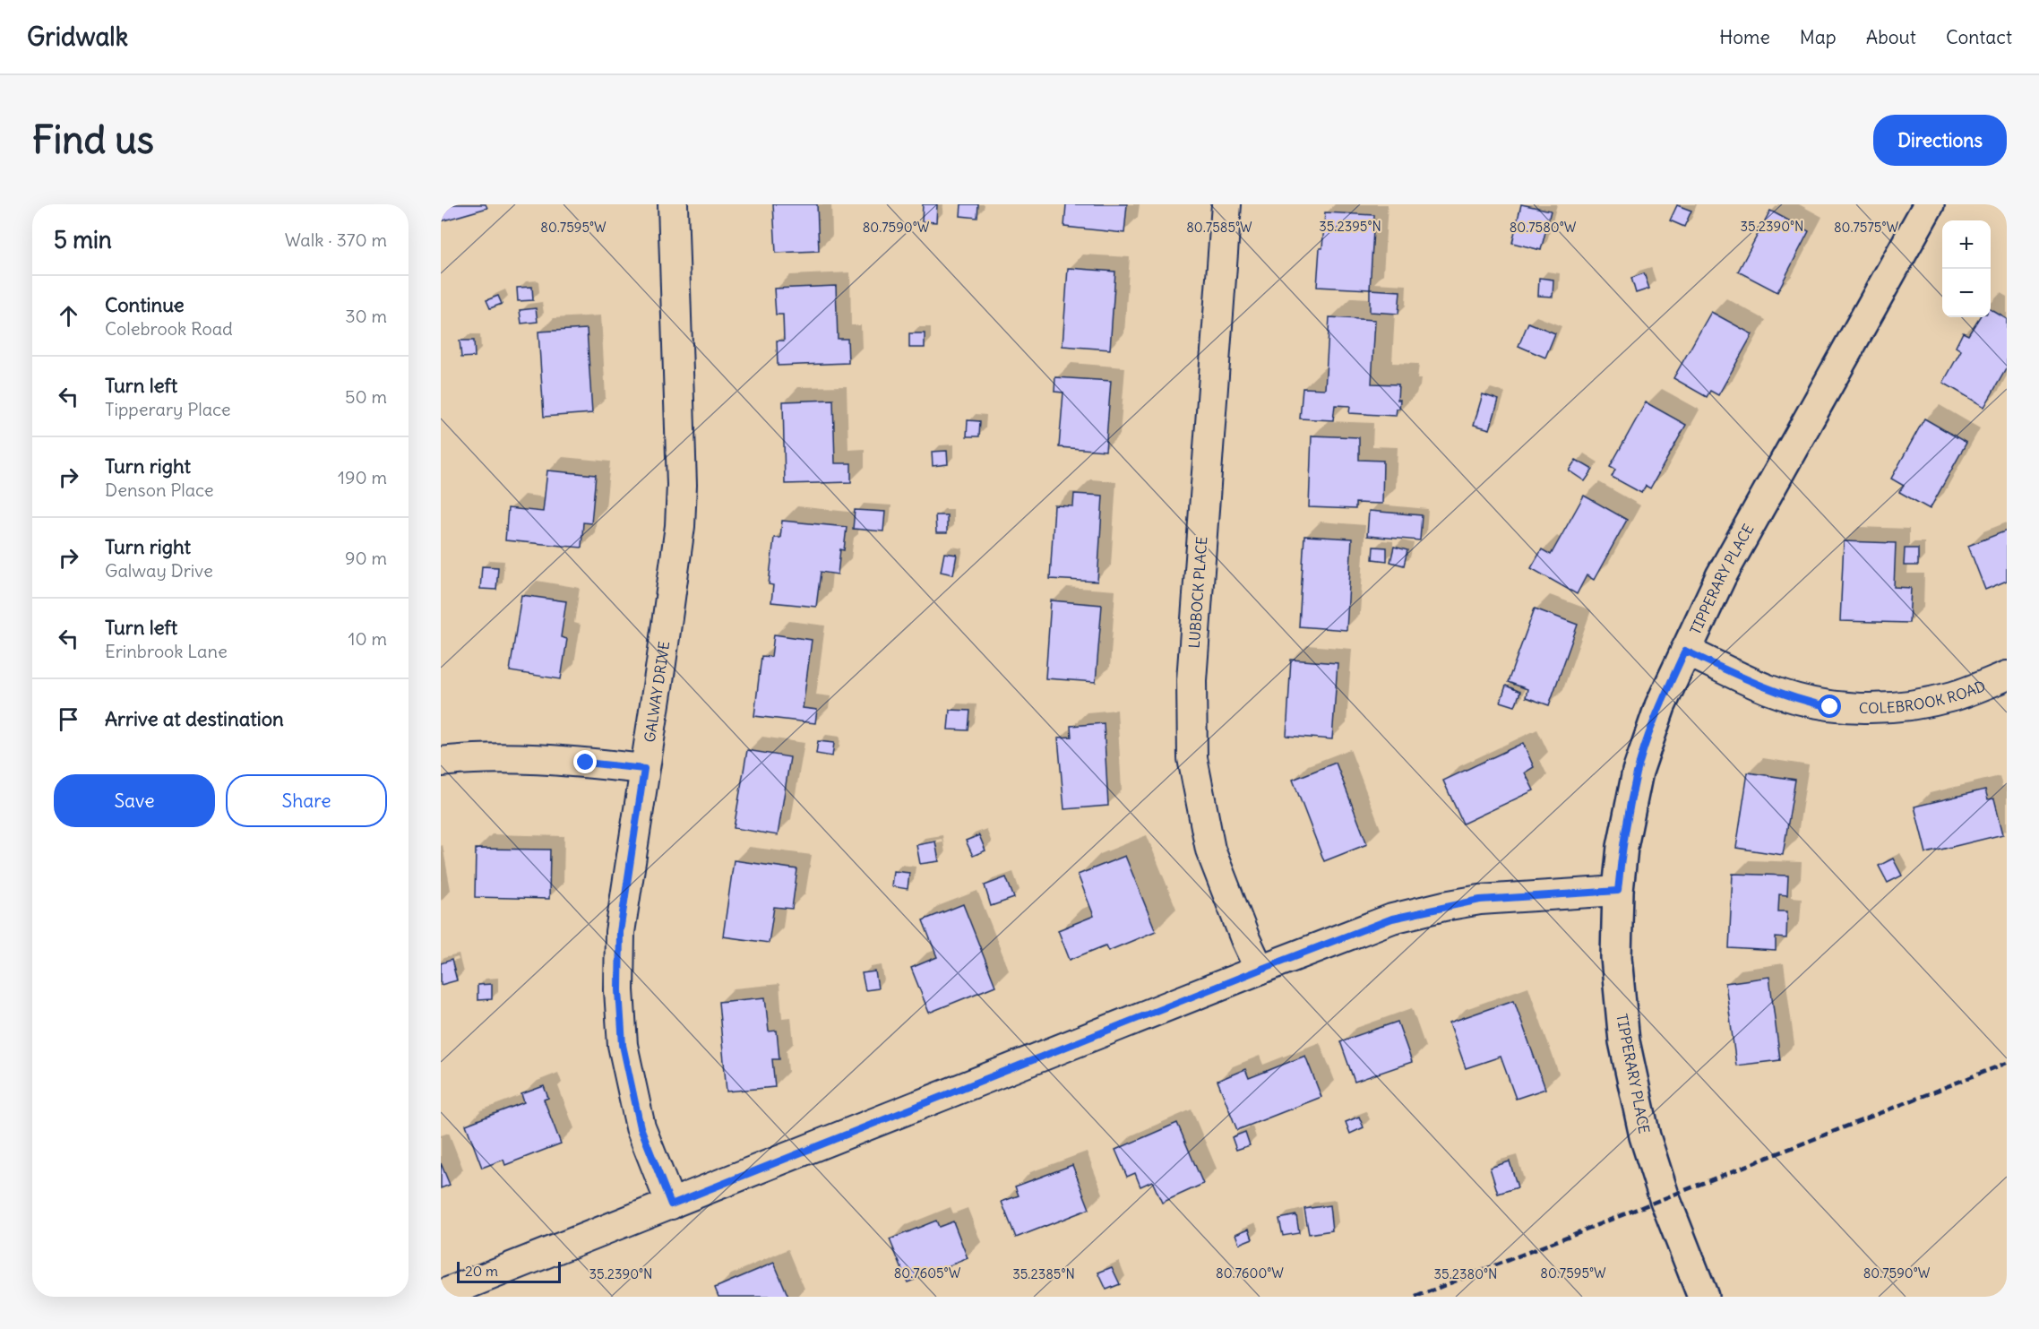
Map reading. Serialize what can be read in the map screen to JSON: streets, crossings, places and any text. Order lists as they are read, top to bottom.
{
  "streets": {
    "street": [
      "TIPPERARY PLACE",
      "LUBBOCK PLACE",
      "GALWAY DRIVE",
      "COLEBROOK ROAD"
    ]
  },
  "crossings": [
    ["TIPPERARY PLACE", "COLEBROOK ROAD"]
  ],
  "scale_bar": "20 m",
  "page": {
    "header": "Gridwalk",
    "nav": [
      "Home",
      "Map",
      "About",
      "Contact"
    ],
    "buttons": [
      "Directions",
      ["Save", "Share"]
    ],
    "title": "Find us",
    "heading": ["5 min", "Walk · 370 m"],
    "map_buttons": ["+", "−"],
    "list": [
      ["Continue", "Colebrook Road", "30 m"],
      ["Turn left", "Tipperary Place", "50 m"],
      ["Turn right", "Denson Place", "190 m"],
      ["Turn right", "Galway Drive", "90 m"],
      ["Turn left", "Erinbrook Lane", "10 m"],
      "Arrive at destination"
    ],
    "scale": "20 m"
  },
  "coordinates": [
    "35.2395°N",
    "35.2390°N",
    "80.7575°W",
    "80.7595°W",
    "80.7585°W",
    "80.7590°W",
    "80.7580°W",
    "80.7605°W",
    "80.7600°W",
    "35.2385°N",
    "35.2380°N"
  ]
}
